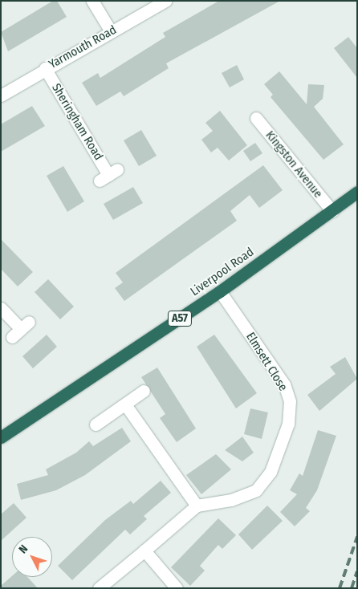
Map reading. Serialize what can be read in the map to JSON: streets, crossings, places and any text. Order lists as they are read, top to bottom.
{
  "streets": {
    "highway": ["Liverpool Road", "A57"],
    "street": [
      "Yarmouth Road",
      "Sheringham Road",
      "Kingston Avenue",
      "Elmsett Close"
    ]
  },
  "crossings": [
    ["Yarmouth Road", "Sheringham Road"],
    ["Kingston Avenue", "Liverpool Road"],
    ["Liverpool Road", "Elmsett Close"]
  ],
  "north": "top left"
}
